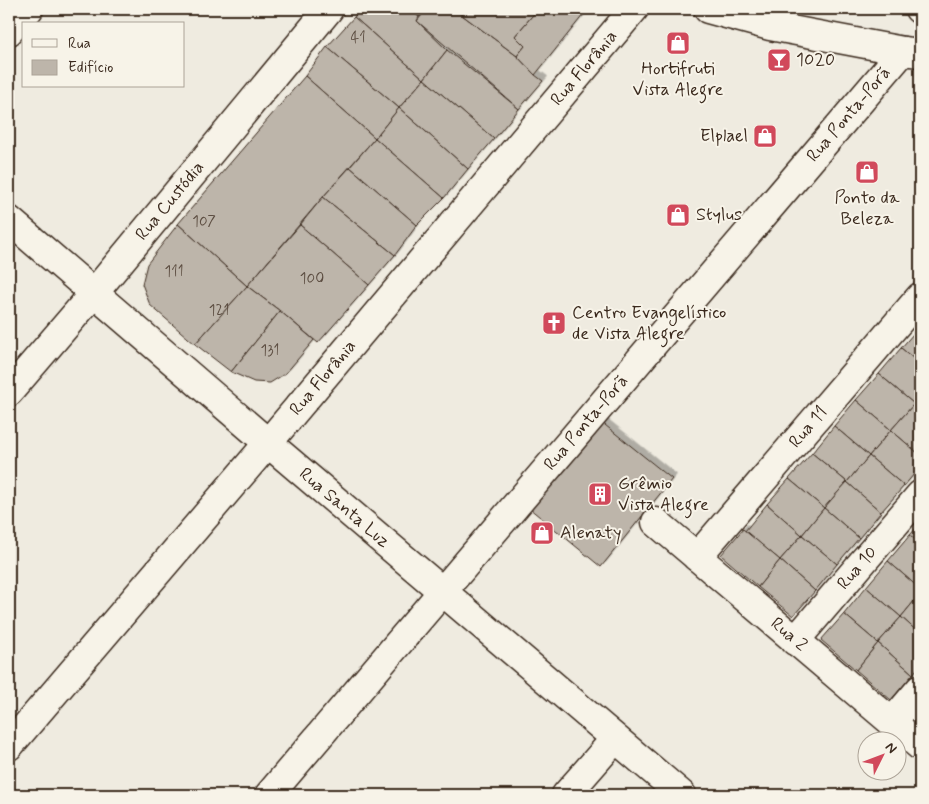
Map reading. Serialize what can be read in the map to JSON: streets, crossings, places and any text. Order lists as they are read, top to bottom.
{
  "streets": {
    "street": [
      "Rua Florânia",
      "Rua Ponta-Porã",
      "Rua Custódia",
      "Rua 11",
      "Rua Santa Luz",
      "Rua 10",
      "Rua 2"
    ]
  },
  "crossings": [
    ["Rua Florânia", "Rua Santa Luz"],
    ["Rua Ponta-Porã", "Rua Santa Luz"],
    ["Rua Custódia", "Rua Santa Luz"],
    ["Rua 11", "Rua 2"],
    ["Rua 10", "Rua 2"]
  ],
  "places": {
    "shop": [
      "Hortifruti Vista Alegre",
      "Elplael",
      "Ponto da Beleza",
      "Stylus",
      "Alenaty"
    ],
    "bar": ["1020"],
    "church": ["Centro Evangelístico de Vista Alegre"],
    "building": ["Grêmio Vista Alegre"]
  },
  "house_numbers": [
    "41",
    "107",
    "111",
    "100",
    "121",
    "131"
  ],
  "legend": ["Rua", "Edifício"],
  "north": "top right"
}
